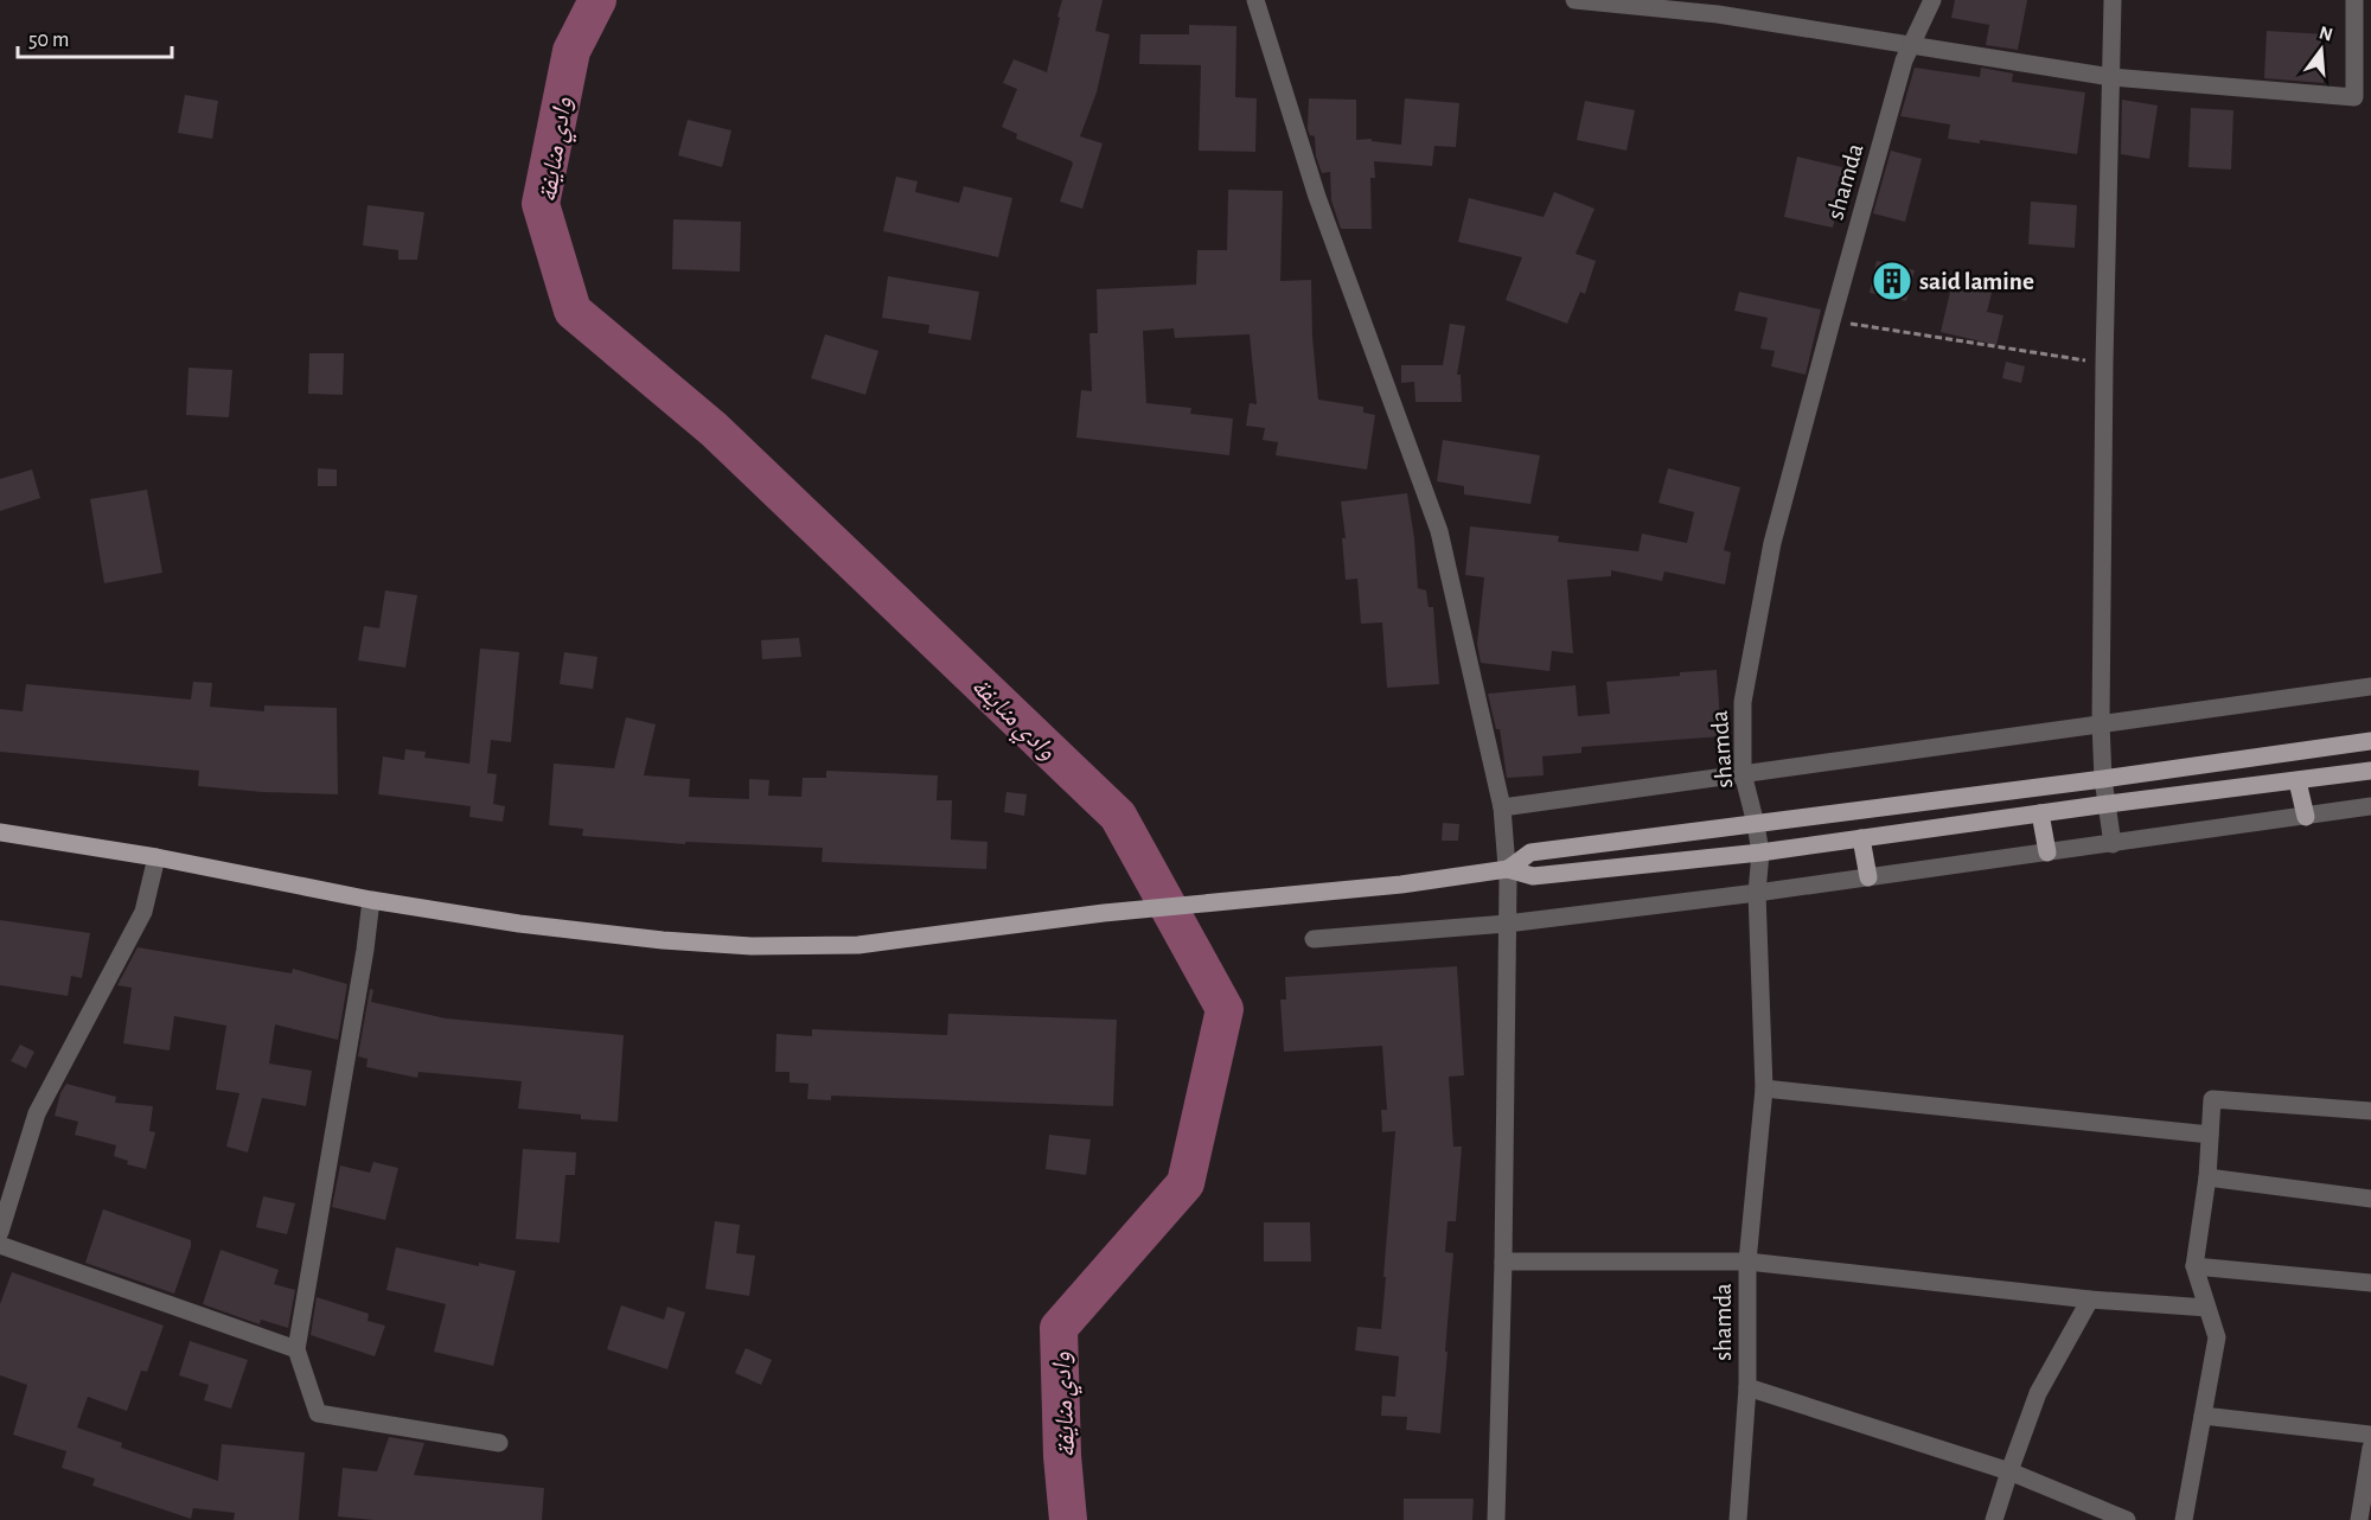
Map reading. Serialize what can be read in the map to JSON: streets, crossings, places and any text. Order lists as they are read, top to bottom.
{
  "streets": {
    "street": ["shamda"]
  },
  "water": ["وادي منايفة"],
  "places": {
    "building": ["said lamine"]
  },
  "scale_bar": "50 m",
  "north": "top"
}
